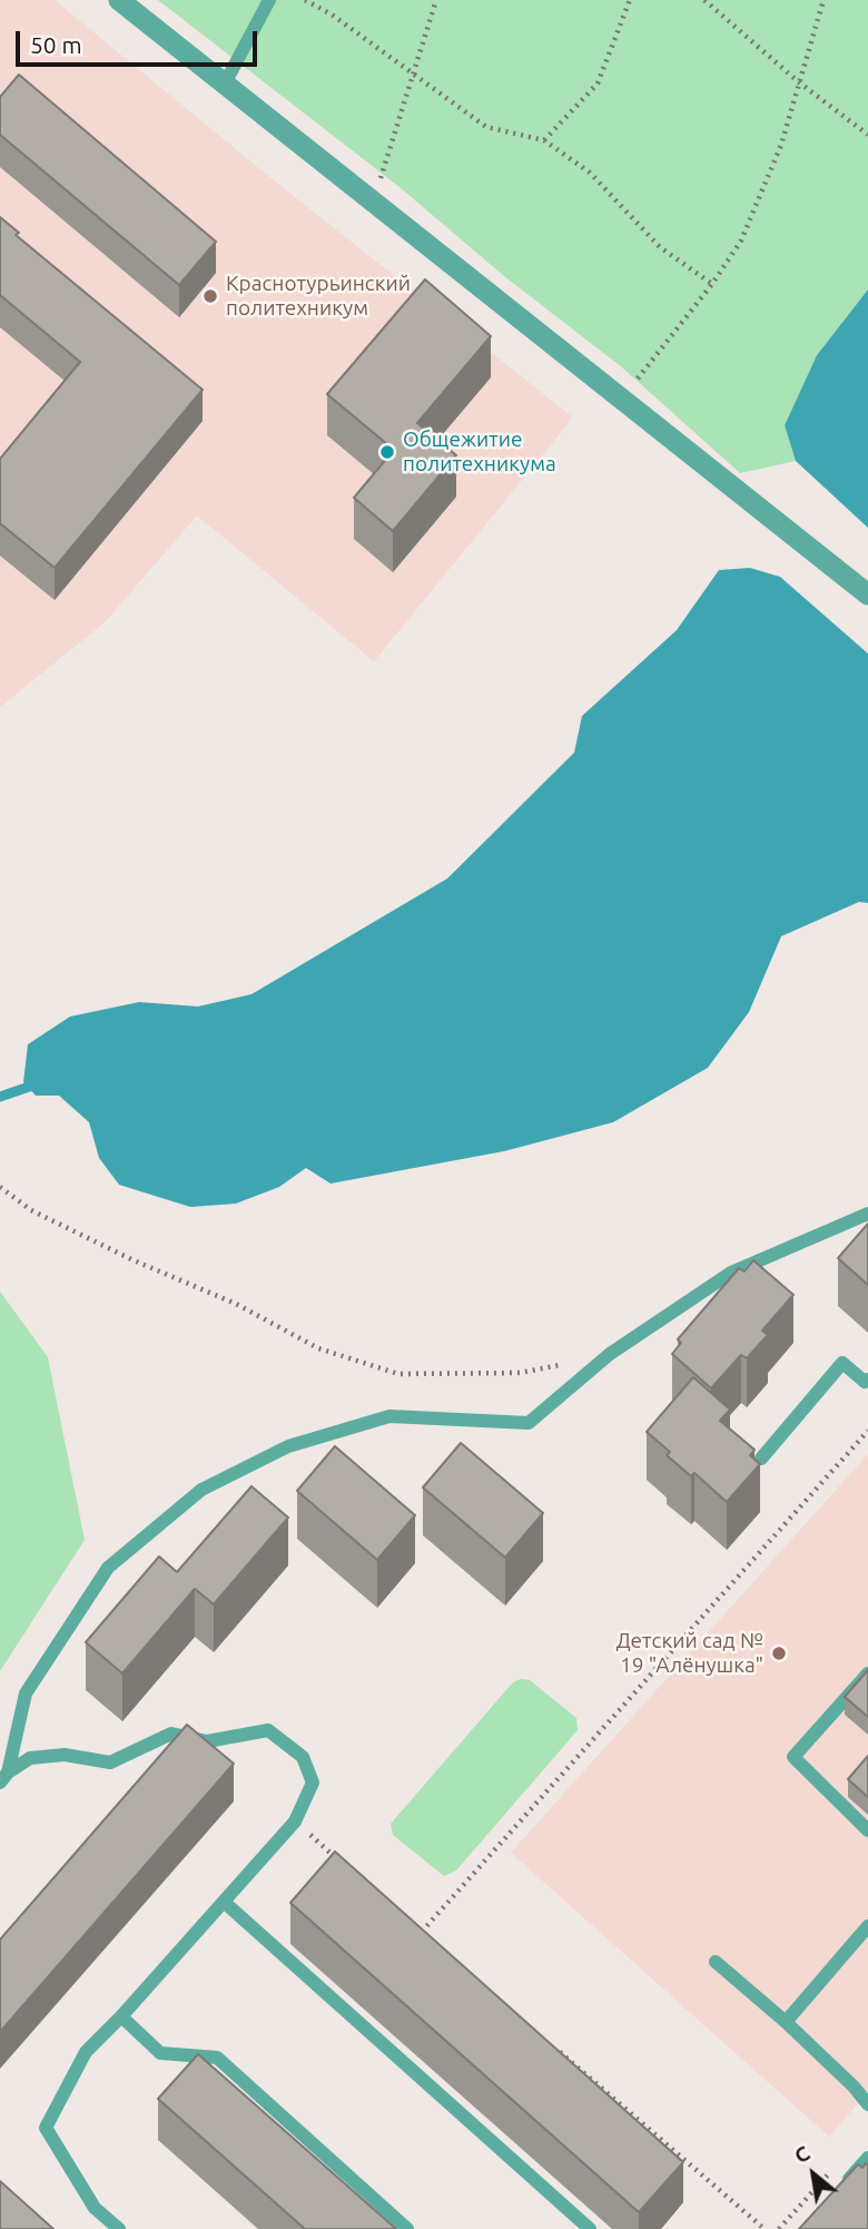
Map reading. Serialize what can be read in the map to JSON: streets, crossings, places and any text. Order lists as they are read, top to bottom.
{
  "places": ["Краснотурьинский политехникум", "Общежитие политехникума", "Детский сад № 19 \"Алёнушка\""],
  "scale_bar": "50 m",
  "north": "top left"
}
